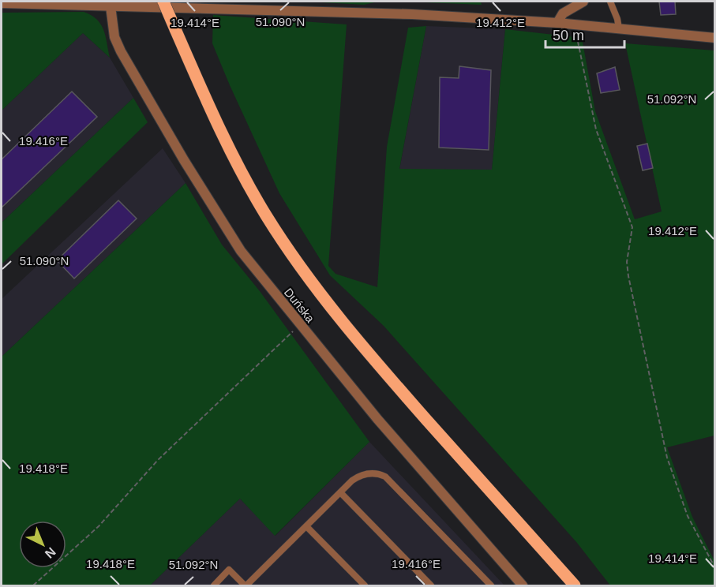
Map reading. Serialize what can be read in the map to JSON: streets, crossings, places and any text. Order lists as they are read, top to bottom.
{
  "streets": {
    "street": ["Duńska"]
  },
  "scale_bar": "50 m",
  "north": "bottom right",
  "coordinates": [
    "51.090°N",
    "19.414°E",
    "19.412°E",
    "51.092°N",
    "19.416°E",
    "19.418°E"
  ]
}
